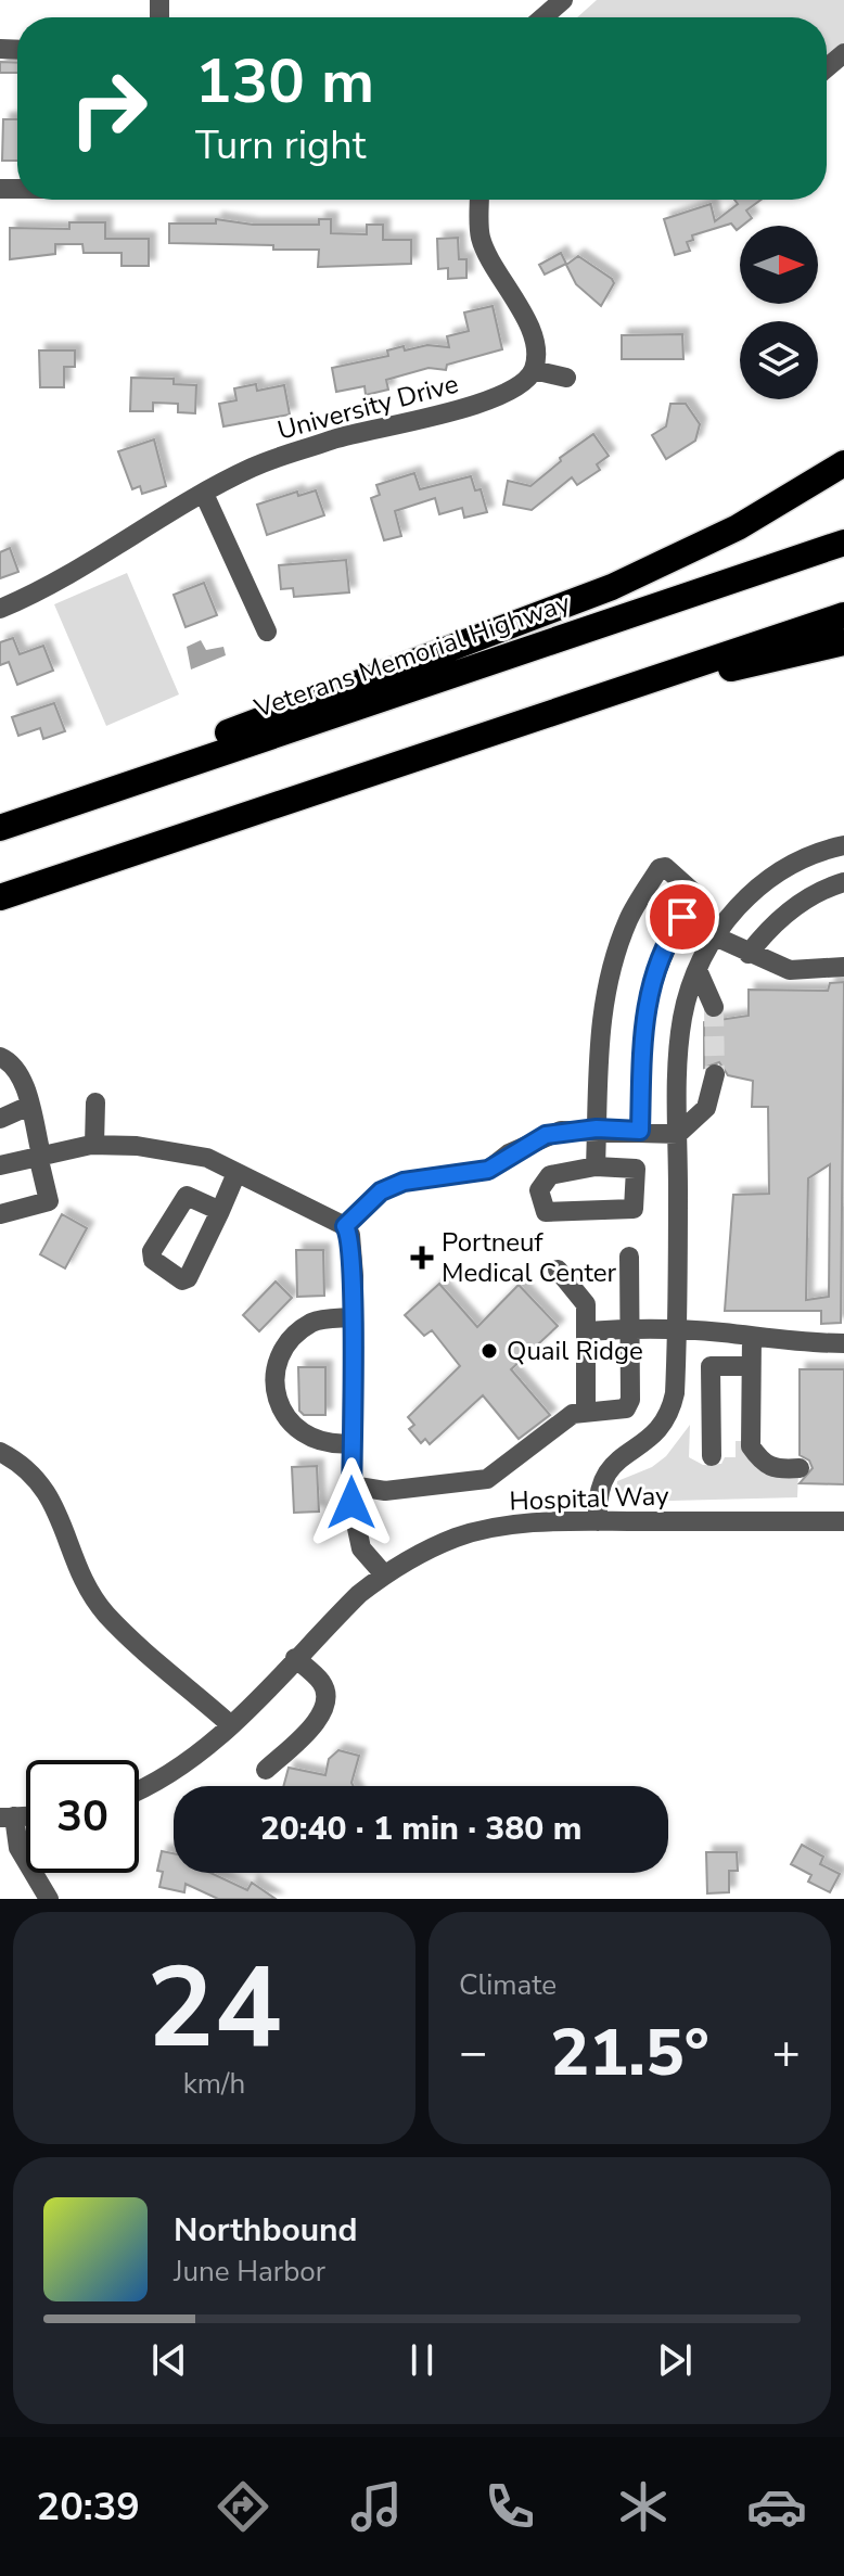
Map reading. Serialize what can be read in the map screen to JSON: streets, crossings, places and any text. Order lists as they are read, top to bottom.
{
  "streets": {
    "highway": ["Veterans Memorial Highway"],
    "street": ["University Drive", "Hospital Way"]
  },
  "places": {
    "health": ["Portneuf Medical Center"],
    "other": ["Quail Ridge"]
  },
  "north": "right",
  "page": {
    "turn": ["130 m", "Turn right"],
    "limit": "30",
    "trip": "20:40 · 1 min · 380 m",
    "tile": [
      ["24", "km/h"],
      "Climate"
    ],
    "heat": ["−", "21.5°", "+"],
    "song": ["Northbound", "June Harbor"],
    "tabs": "20:39"
  }
}
